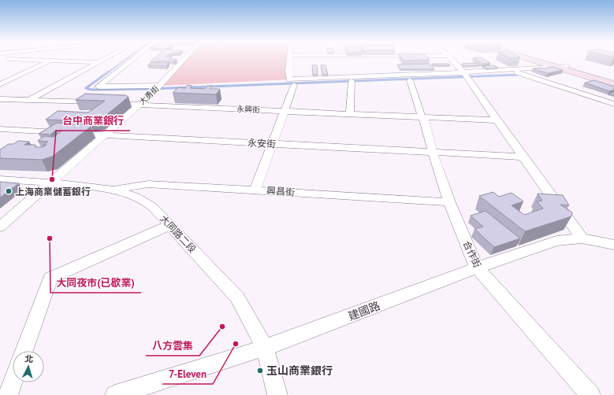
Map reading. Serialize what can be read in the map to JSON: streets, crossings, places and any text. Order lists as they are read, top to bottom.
{
  "streets": {
    "street": [
      "大勇街",
      "永興街",
      "永安街",
      "興昌街",
      "大同路二段",
      "合作街",
      "建國路"
    ]
  },
  "crossings": [
    ["大勇街", "永興街"],
    ["大勇街", "永安街"],
    ["大勇街", "大同路二段"],
    ["永興街", "合作街"],
    ["永安街", "合作街"],
    ["興昌街", "大同路二段"],
    ["興昌街", "合作街"],
    ["大同路二段", "建國路"],
    ["合作街", "建國路"]
  ],
  "places": [
    "台中商業銀行",
    "上海商業儲蓄銀行",
    "大同夜市(已歇業)",
    "八方雲集",
    "7-Eleven",
    "玉山商業銀行"
  ],
  "north": "top"
}
